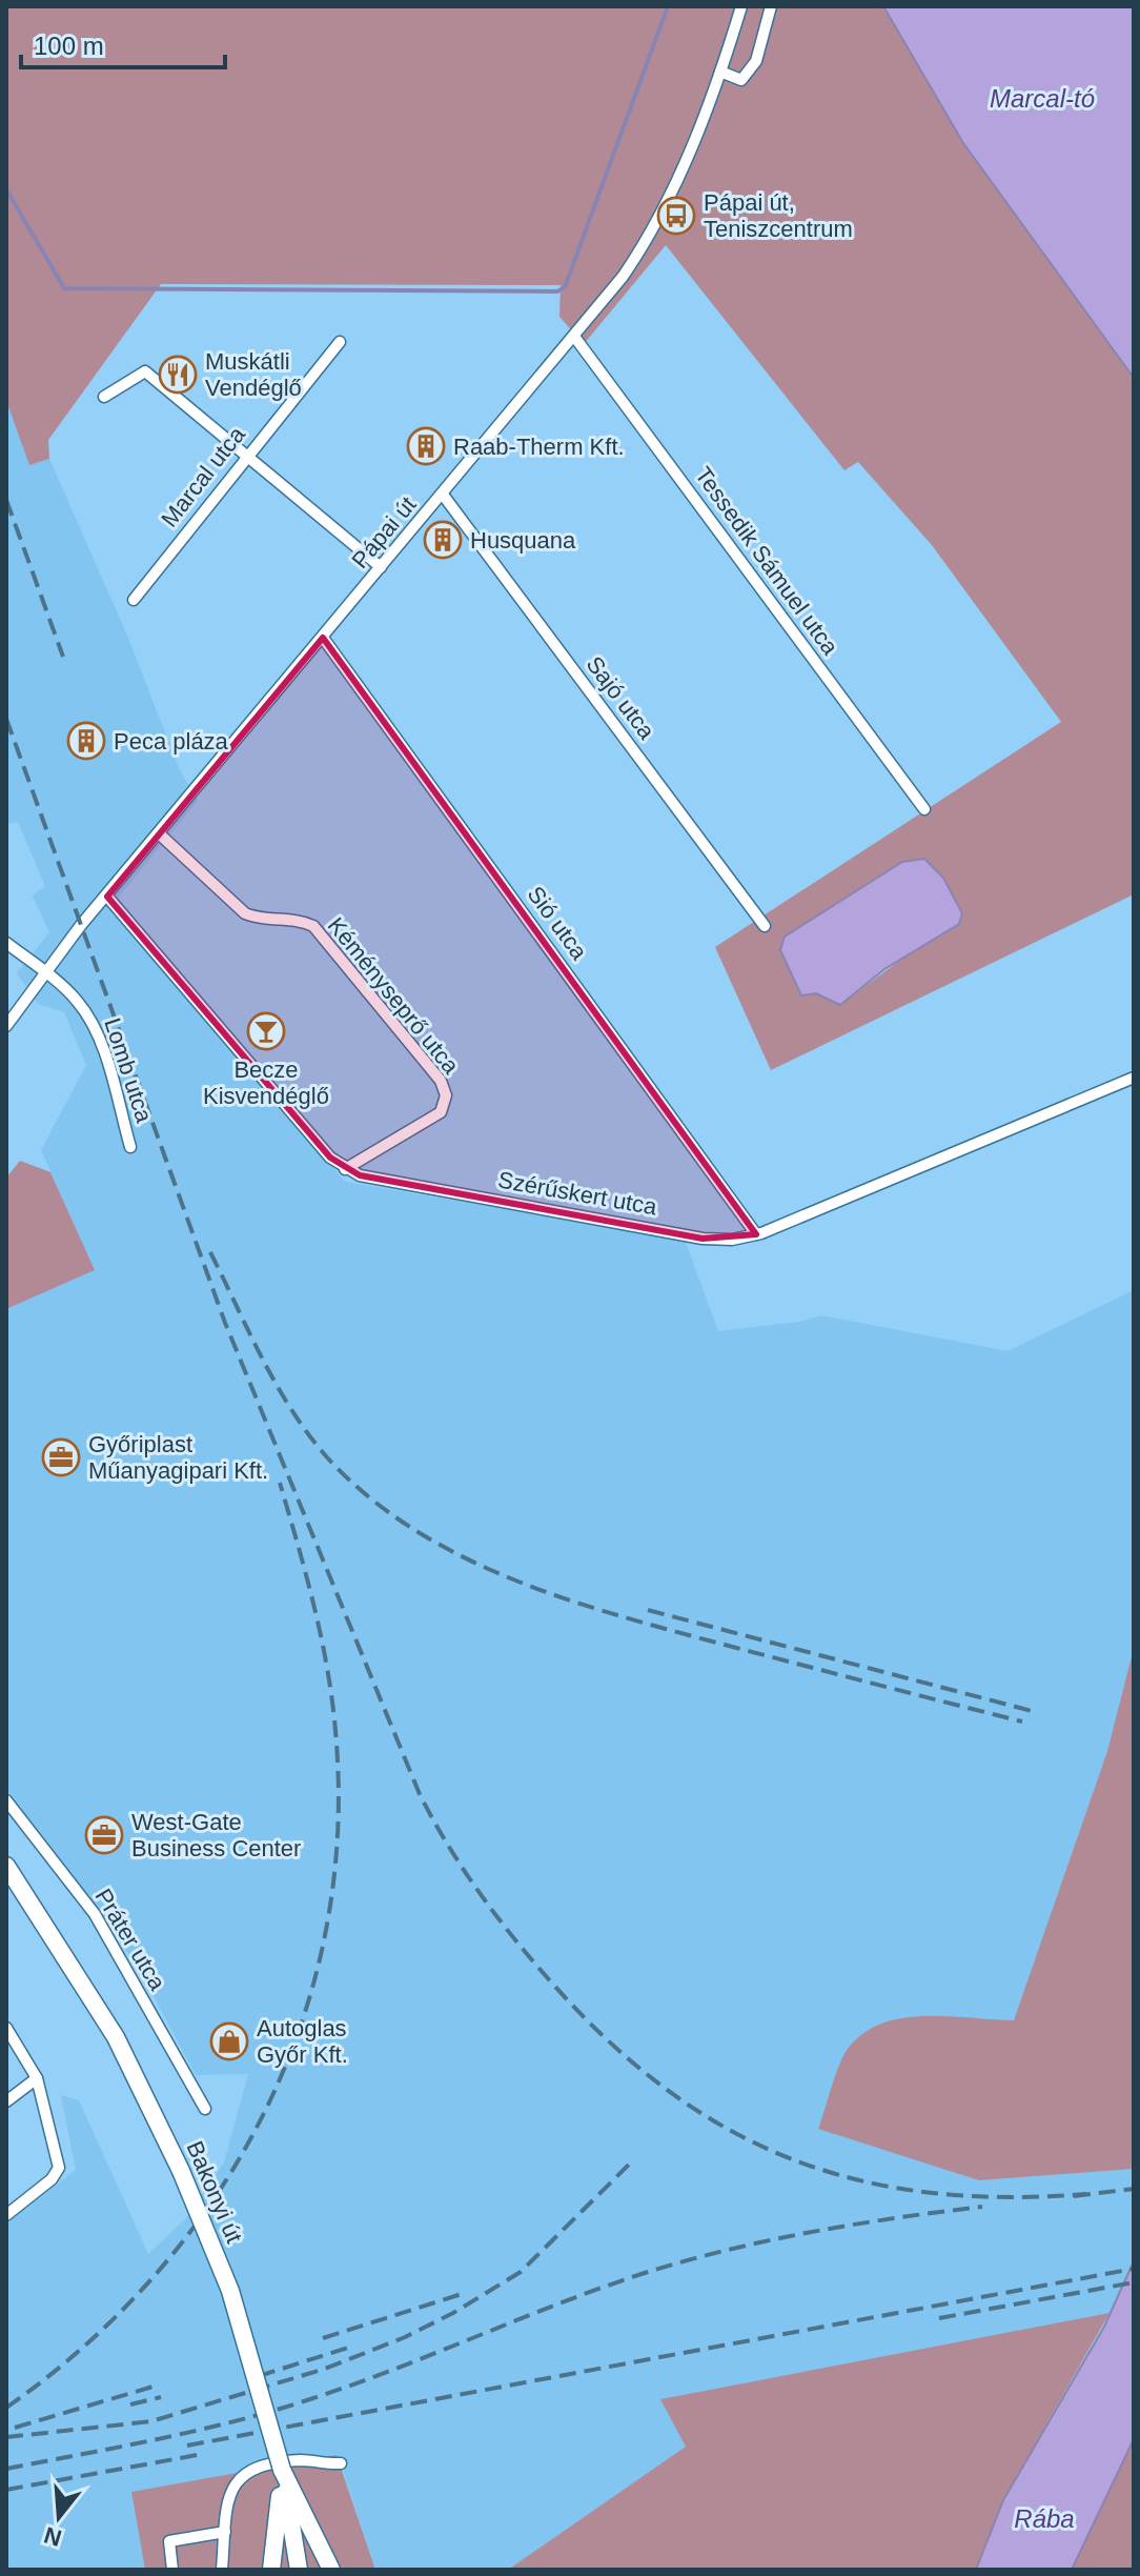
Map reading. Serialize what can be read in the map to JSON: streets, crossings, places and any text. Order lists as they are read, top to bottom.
{
  "streets": {
    "main road": ["Bakonyi út"],
    "street": [
      "Marcal utca",
      "Pápai út",
      "Tessedik Sámuel utca",
      "Sajó utca",
      "Sió utca",
      "Kéményseprő utca",
      "Lomb utca",
      "Szérűskert utca",
      "Práter utca"
    ]
  },
  "crossings": [
    ["Pápai út", "Tessedik Sámuel utca"],
    ["Pápai út", "Sajó utca"],
    ["Pápai út", "Sió utca"],
    ["Pápai út", "Kéményseprő utca"],
    ["Pápai út", "Lomb utca"],
    ["Pápai út", "Szérűskert utca"],
    ["Sió utca", "Szérűskert utca"],
    ["Kéményseprő utca", "Szérűskert utca"]
  ],
  "water": ["Marcal-tó", "Rába"],
  "places": {
    "bus stop": ["Pápai út, Teniszcentrum"],
    "restaurant": ["Muskátli Vendéglő"],
    "building": ["Raab-Therm Kft.", "Husquana", "Peca pláza"],
    "bar": ["Becze Kisvendéglő"],
    "office": ["Győriplast Műanyagipari Kft.", "West-Gate Business Center"],
    "shop": ["Autoglas Győr Kft."]
  },
  "scale_bar": "100 m",
  "north": "bottom"
}
